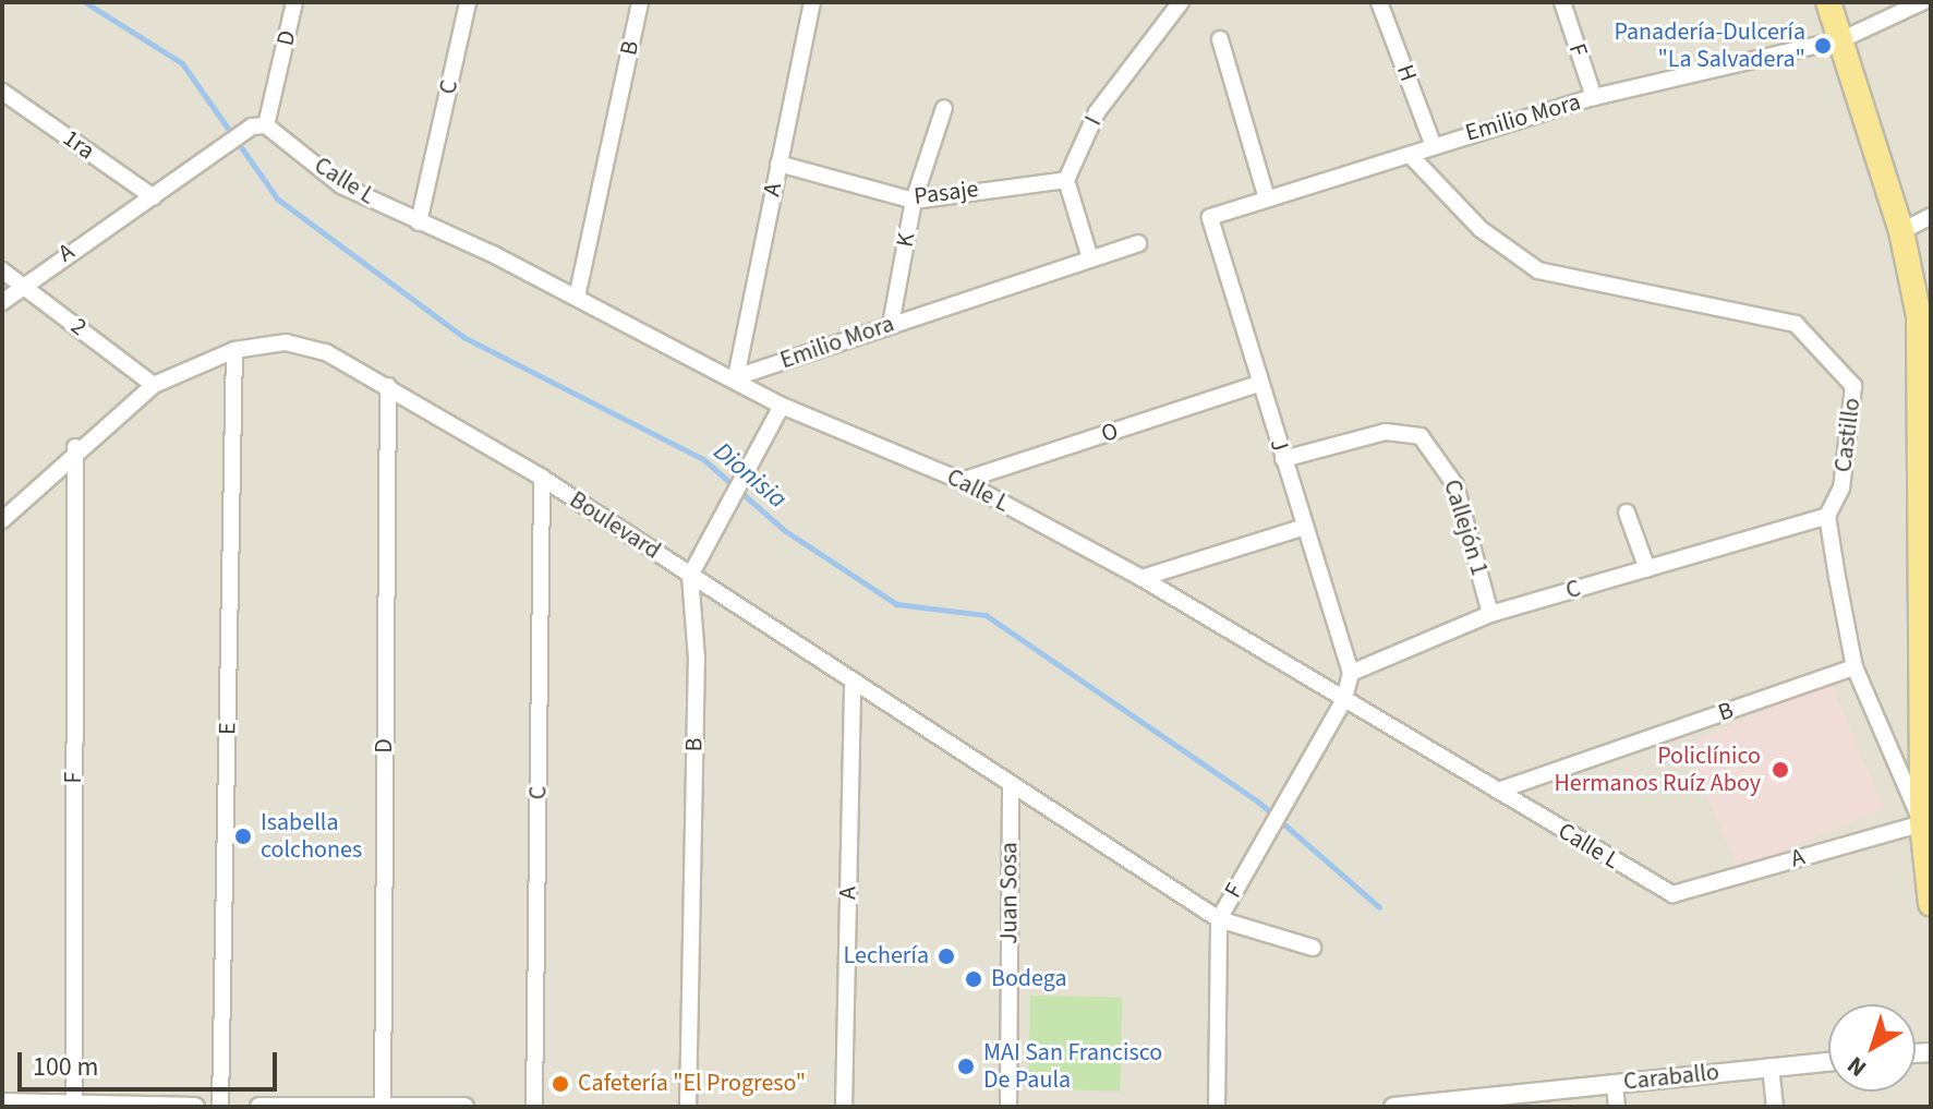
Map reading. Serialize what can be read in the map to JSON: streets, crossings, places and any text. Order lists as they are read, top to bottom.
{
  "streets": {
    "street": [
      "D",
      "B",
      "F",
      "H",
      "C",
      "Emilio Mora",
      "I",
      "1ra",
      "Calle L",
      "A",
      "Pasaje",
      "K",
      "2",
      "O",
      "Castillo",
      "J",
      "Boulevard",
      "Callejón 1",
      "E",
      "Juan Sosa",
      "Caraballo"
    ]
  },
  "crossings": [
    ["D", "Calle L"],
    ["D", "A"],
    ["D", "Boulevard"],
    ["B", "Calle L"],
    ["B", "Boulevard"],
    ["F", "Emilio Mora"],
    ["F", "Calle L"],
    ["F", "Boulevard"],
    ["H", "Emilio Mora"],
    ["C", "Calle L"],
    ["C", "Castillo"],
    ["C", "J"],
    ["C", "Boulevard"],
    ["C", "Callejón 1"],
    ["Emilio Mora", "Calle L"],
    ["Emilio Mora", "A"],
    ["Emilio Mora", "K"],
    ["Emilio Mora", "Castillo"],
    ["Emilio Mora", "J"],
    ["I", "Pasaje"],
    ["1ra", "A"],
    ["Calle L", "A"],
    ["Calle L", "O"],
    ["A", "Pasaje"],
    ["A", "2"],
    ["A", "Boulevard"],
    ["Pasaje", "K"],
    ["2", "Boulevard"],
    ["O", "J"],
    ["J", "Callejón 1"],
    ["Boulevard", "E"],
    ["Boulevard", "Juan Sosa"]
  ],
  "water": ["Dionisia"],
  "places": [
    "Panadería-Dulcería \"La Salvadera\"",
    "Policlínico Hermanos Ruíz Aboy",
    "Isabella colchones",
    "Lechería",
    "Bodega",
    "MAI San Francisco De Paula",
    "Cafetería \"El Progreso\""
  ],
  "scale_bar": "100 m",
  "north": "bottom left"
}
